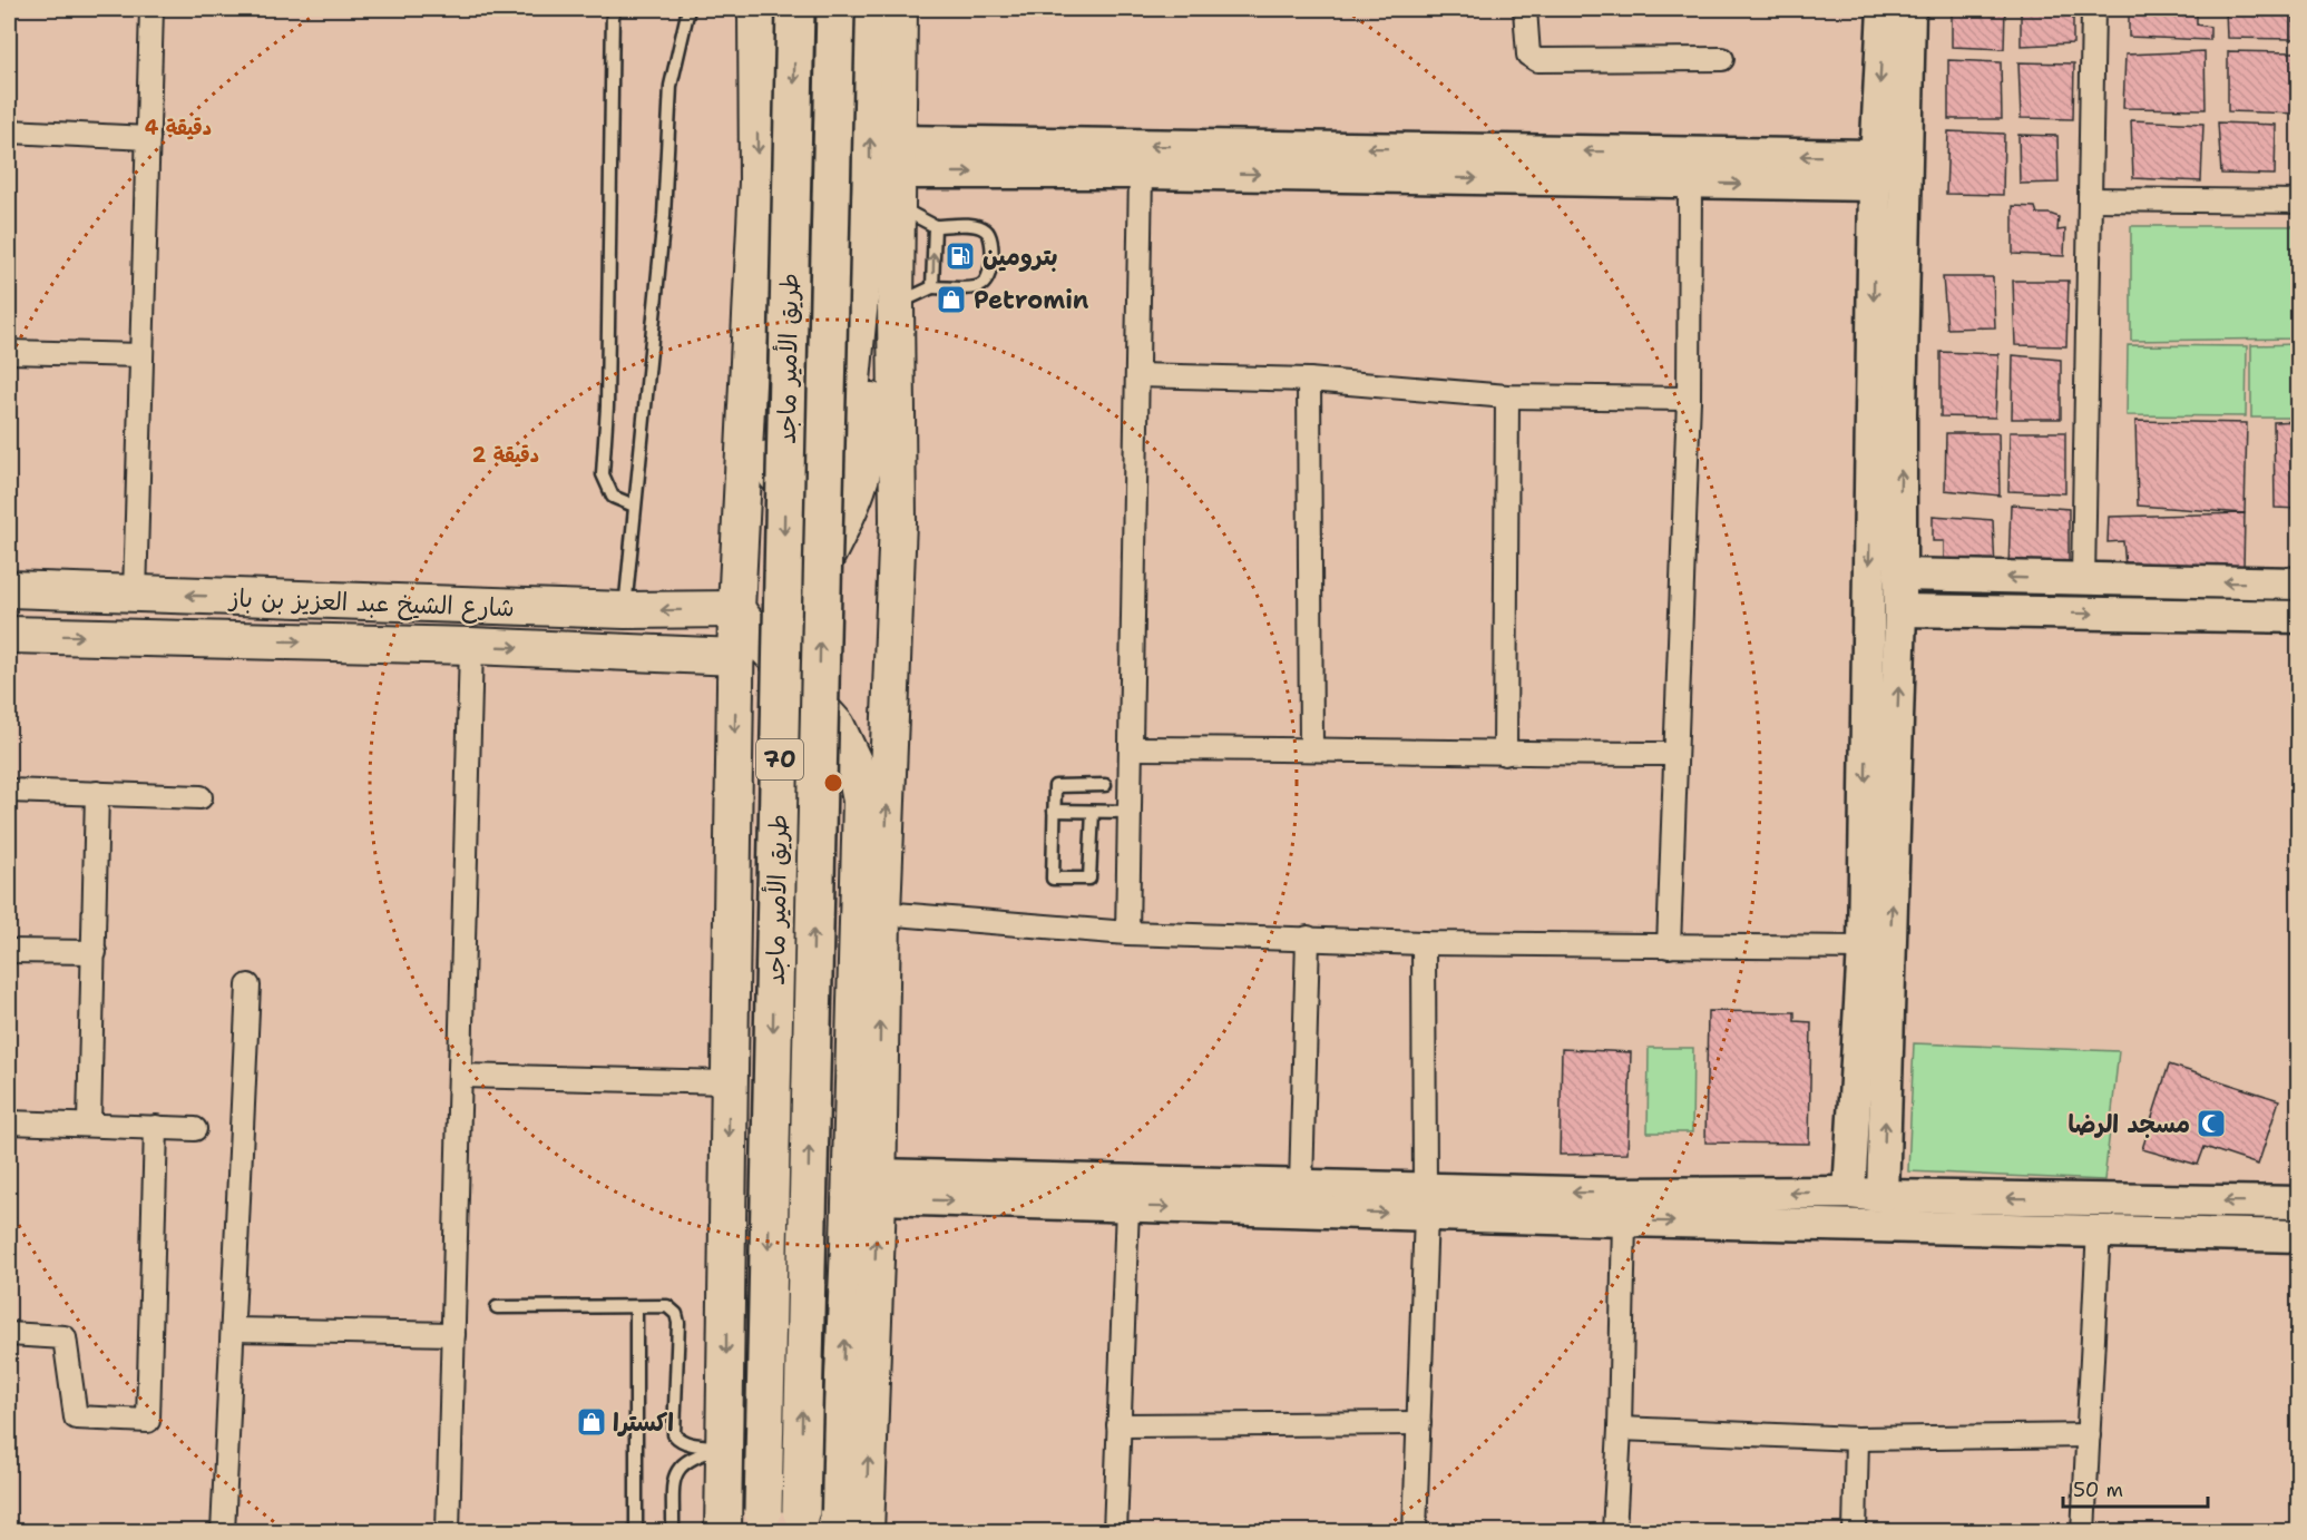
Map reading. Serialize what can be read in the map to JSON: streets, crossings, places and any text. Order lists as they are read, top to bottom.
{
  "streets": {
    "highway": ["طريق الأمير ماجد", "70"],
    "main road": ["شارع الشيخ عبد العزيز بن باز"]
  },
  "places": {
    "fuel station": ["بترومين"],
    "shop": ["Petromin", "اكسترا"],
    "mosque": ["مسجد الرضا"]
  },
  "scale_bar": "50 m",
  "rings": ["4 دقيقة", "2 دقيقة"]
}
